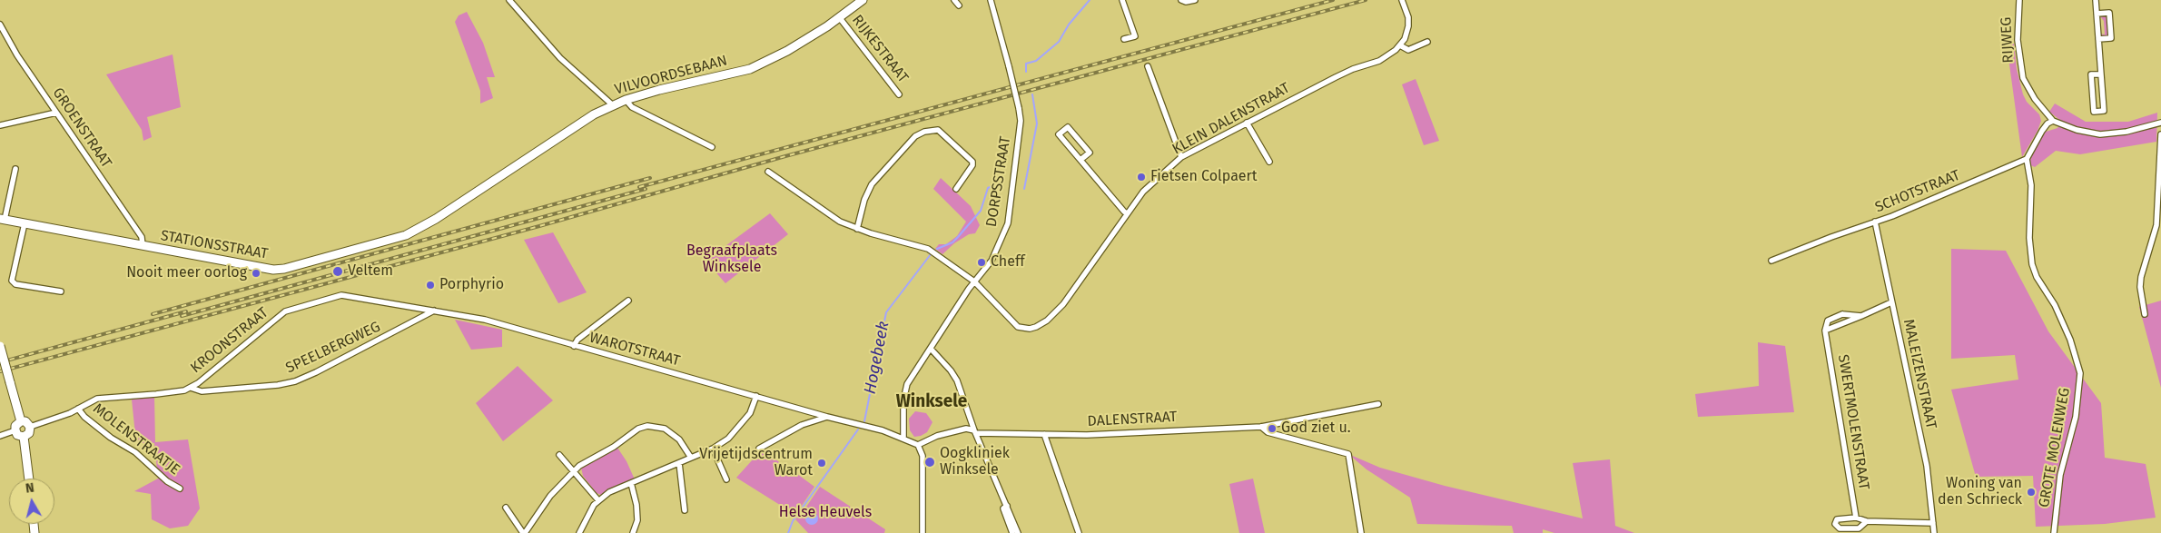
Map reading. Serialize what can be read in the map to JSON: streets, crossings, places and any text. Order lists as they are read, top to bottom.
{
  "streets": {
    "street": [
      "RIJWEG",
      "RIJKESTRAAT",
      "VILVOORDSEBAAN",
      "KLEIN DALENSTRAAT",
      "GROENSTRAAT",
      "DORPSSTRAAT",
      "SCHOTSTRAAT",
      "STATIONSSTRAAT",
      "KROONSTRAAT",
      "SPEELBERGWEG",
      "WAROTSTRAAT",
      "MALEIZENSTRAAT",
      "DALENSTRAAT",
      "SWERTMOLENSTRAAT",
      "MOLENSTRAATJE",
      "GROTE MOLENWEG"
    ]
  },
  "crossings": [
    ["RIJKESTRAAT", "VILVOORDSEBAAN"],
    ["VILVOORDSEBAAN", "STATIONSSTRAAT"],
    ["KLEIN DALENSTRAAT", "DORPSSTRAAT"],
    ["GROENSTRAAT", "STATIONSSTRAAT"],
    ["DORPSSTRAAT", "WAROTSTRAAT"],
    ["SCHOTSTRAAT", "MALEIZENSTRAAT"],
    ["SCHOTSTRAAT", "GROTE MOLENWEG"],
    ["KROONSTRAAT", "SPEELBERGWEG"],
    ["KROONSTRAAT", "WAROTSTRAAT"],
    ["KROONSTRAAT", "MOLENSTRAATJE"],
    ["SPEELBERGWEG", "WAROTSTRAAT"],
    ["WAROTSTRAAT", "DALENSTRAAT"]
  ],
  "districts": ["Winksele"],
  "water": ["Hogebeek"],
  "parks": ["Begraafplaats Winksele", "Helse Heuvels"],
  "places": [
    "Fietsen Colpaert",
    "Cheff",
    "Veltem",
    "Nooit meer oorlog",
    "Porphyrio",
    "God ziet u.",
    "Oogkliniek Winksele",
    "Vrijetijdscentrum Warot",
    "Woning van den Schrieck"
  ],
  "north": "top"
}
